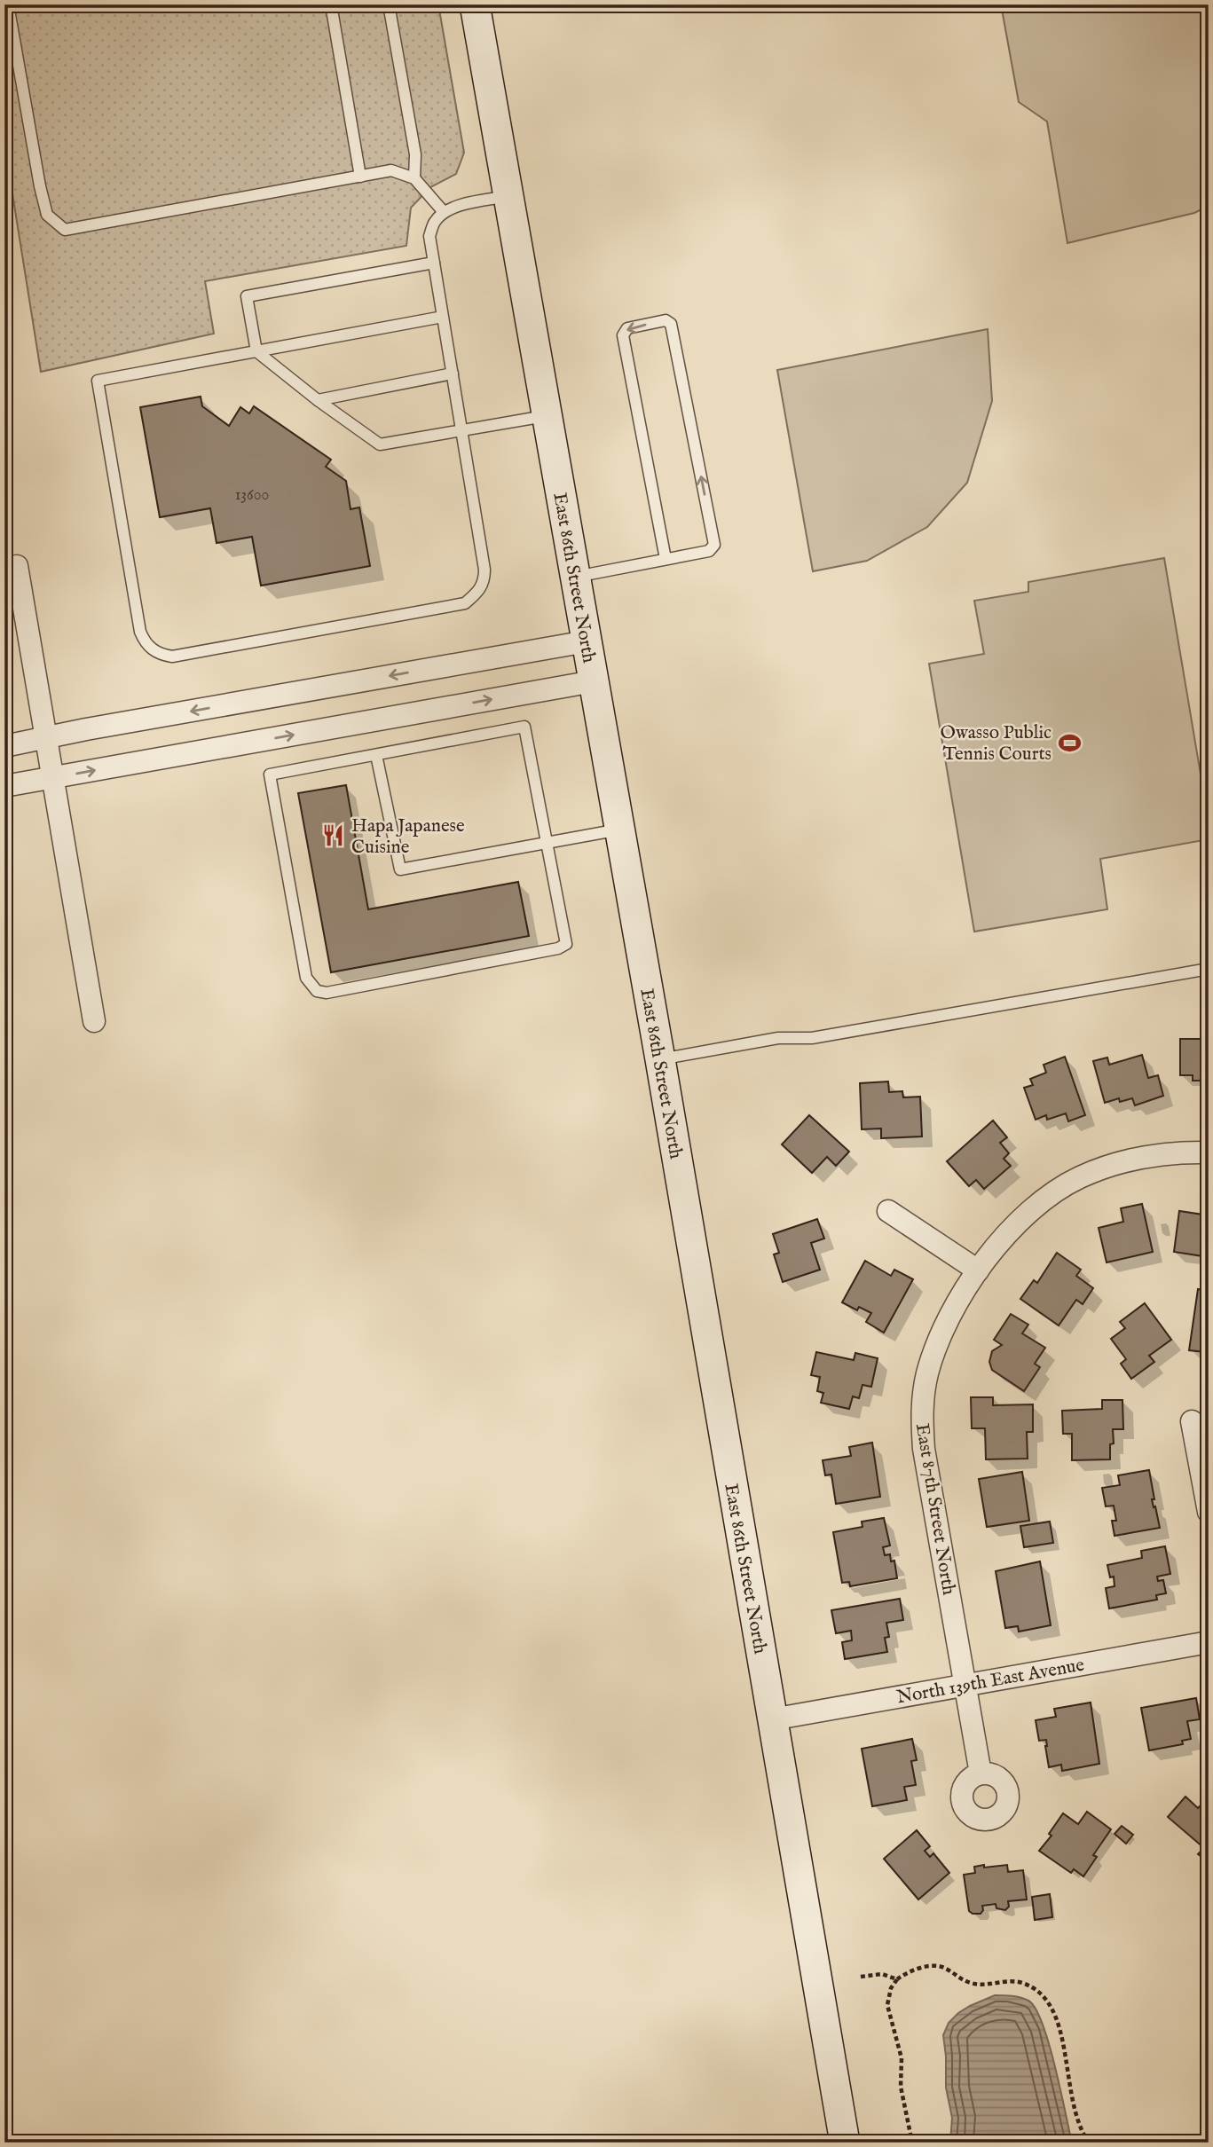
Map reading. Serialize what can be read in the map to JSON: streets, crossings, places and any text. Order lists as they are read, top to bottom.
{
  "streets": {
    "main road": ["East 86th Street North"],
    "street": ["East 87th Street North", "North 139th East Avenue"]
  },
  "crossings": [
    ["East 86th Street North", "North 139th East Avenue"],
    ["East 87th Street North", "North 139th East Avenue"]
  ],
  "places": {
    "sports": ["Owasso Public Tennis Courts"],
    "restaurant": ["Hapa Japanese Cuisine"]
  },
  "house_numbers": ["13600"]
}
